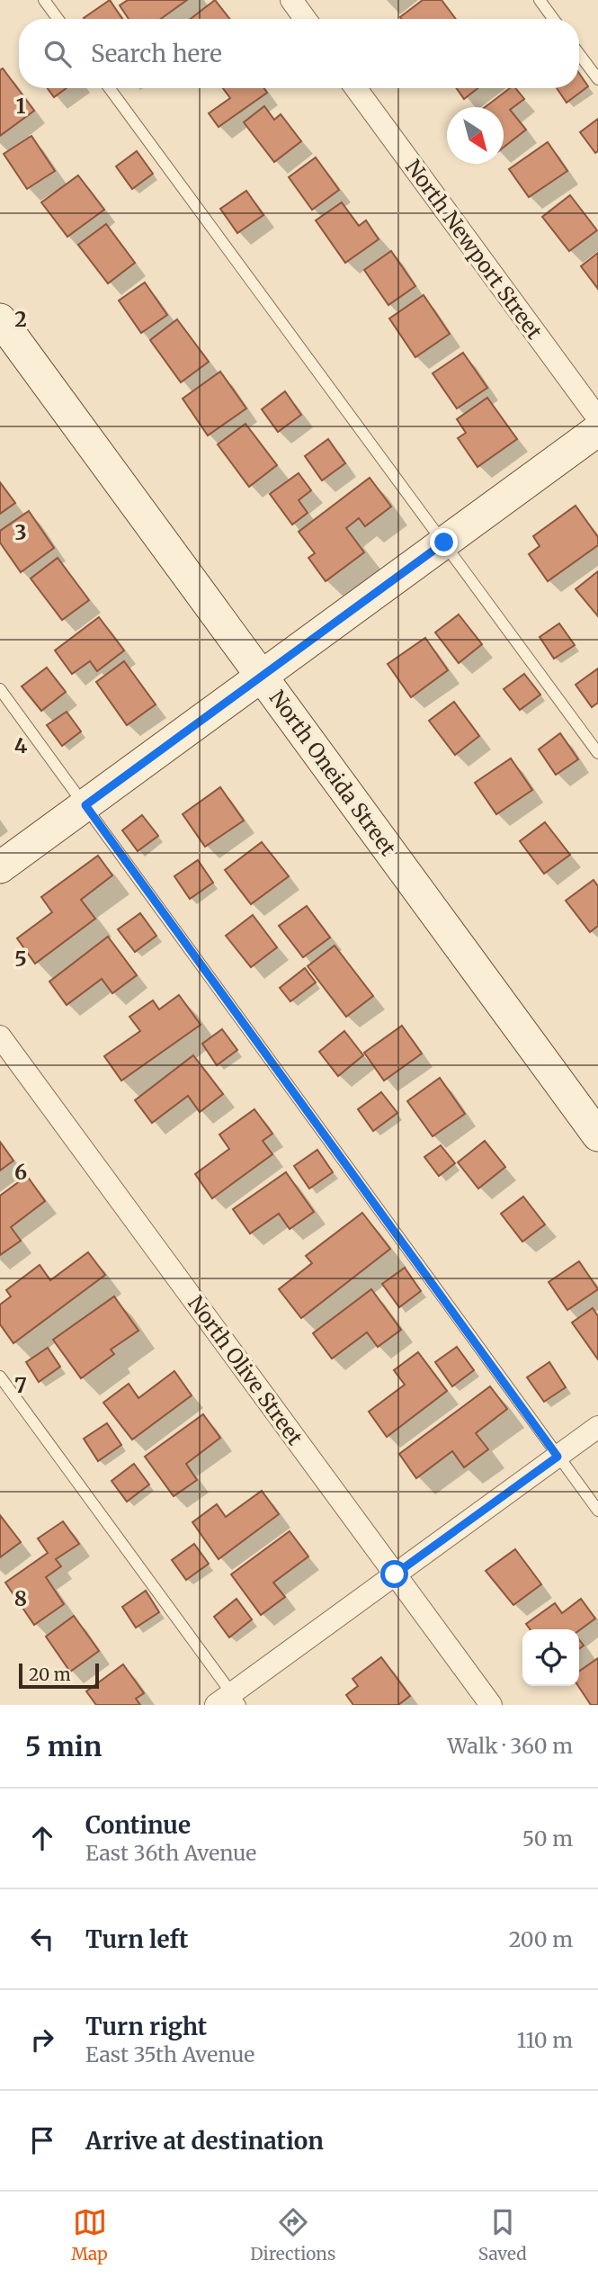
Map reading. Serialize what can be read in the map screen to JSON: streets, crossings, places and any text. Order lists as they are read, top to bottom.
{
  "streets": {
    "street": ["North Newport Street", "North Oneida Street", "North Olive Street"]
  },
  "scale_bar": "20 m",
  "north": "bottom right",
  "page": {
    "search": "Search here",
    "scale": "20 m",
    "heading": ["5 min", "Walk · 360 m"],
    "list": [
      ["Continue", "East 36th Avenue", "50 m"],
      ["Turn left", "200 m"],
      ["Turn right", "East 35th Avenue", "110 m"],
      "Arrive at destination"
    ],
    "nav": ["Map", "Directions", "Saved"]
  },
  "grid": {
    "rows": [
      "1",
      "2",
      "3",
      "4",
      "5",
      "6",
      "7",
      "8"
    ]
  }
}
